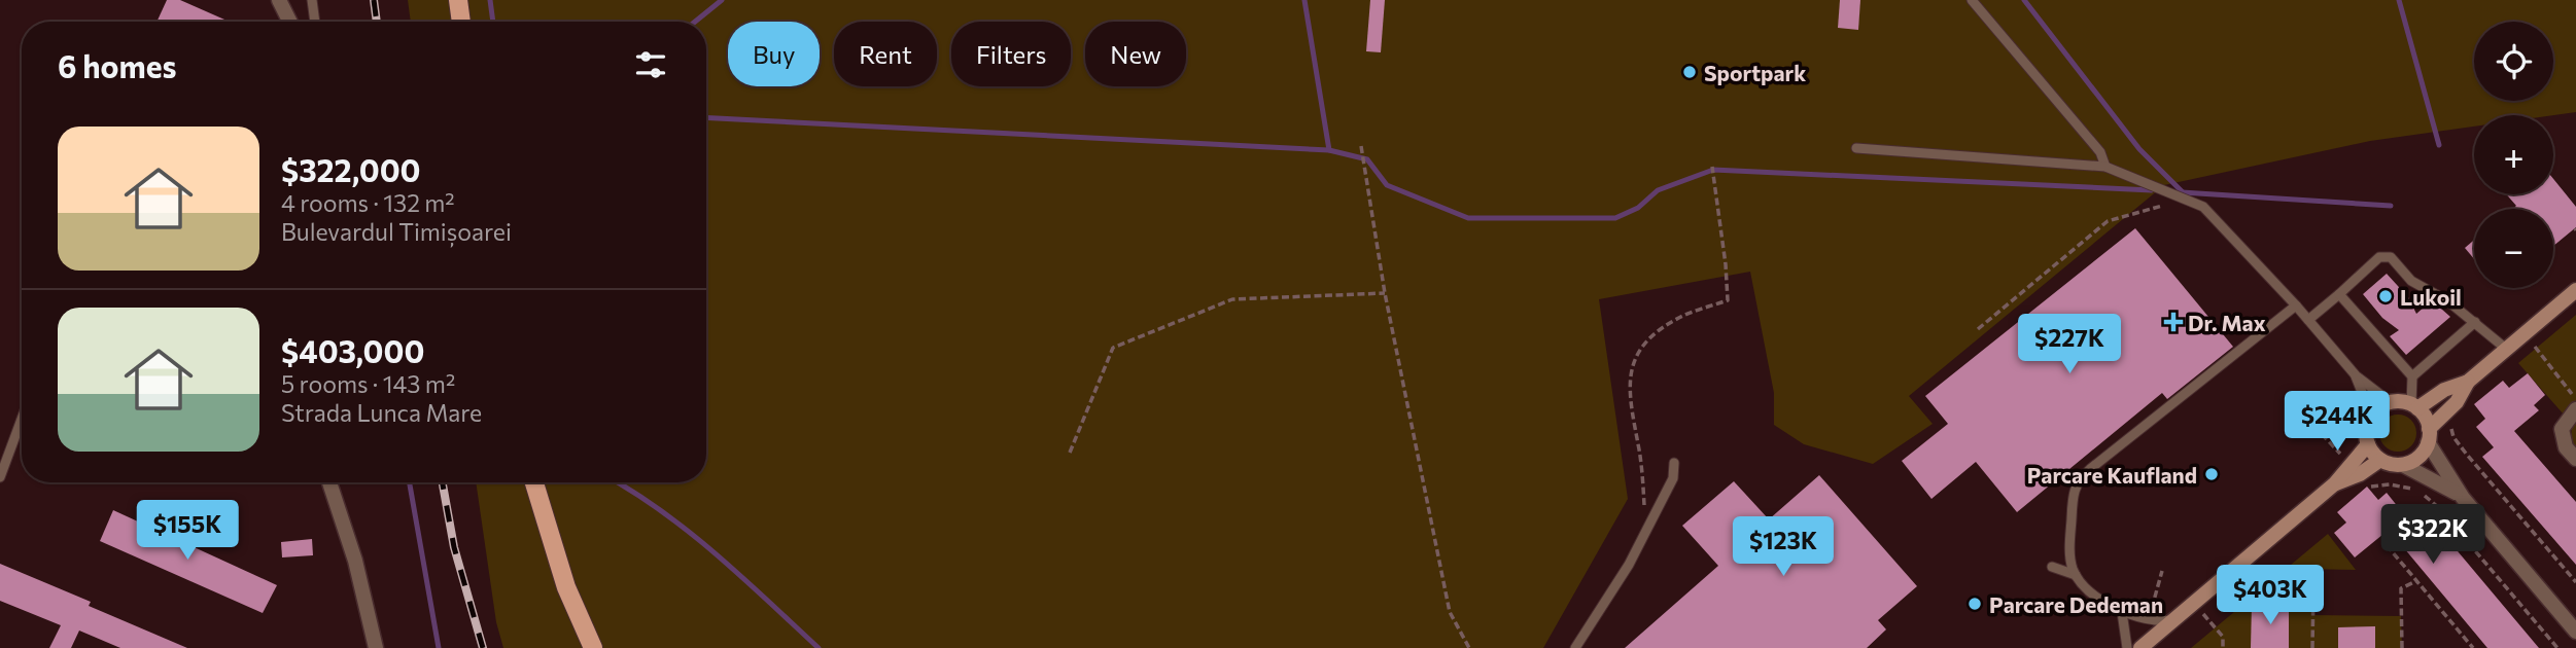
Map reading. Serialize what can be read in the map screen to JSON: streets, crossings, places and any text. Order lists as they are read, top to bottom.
{
  "places": {
    "other": [
      "Sportpark",
      "Lukoil",
      "Parcare Kaufland",
      "Parcare Dedeman"
    ],
    "health": ["Dr. Max"]
  },
  "page": {
    "map_buttons": ["+", "−"],
    "chip": [
      "Buy",
      "Rent",
      "Filters",
      "New"
    ],
    "heading": "6 homes",
    "list": [
      {
        "name": "$322,000",
        "note": "4 rooms · 132 m² · Bulevardul Timișoarei"
      },
      {
        "name": "$403,000",
        "note": "5 rooms · 143 m² · Strada Lunca Mare"
      }
    ],
    "price": [
      "$227K",
      "$244K",
      "$155K",
      "$322K",
      "$123K",
      "$403K"
    ]
  }
}
